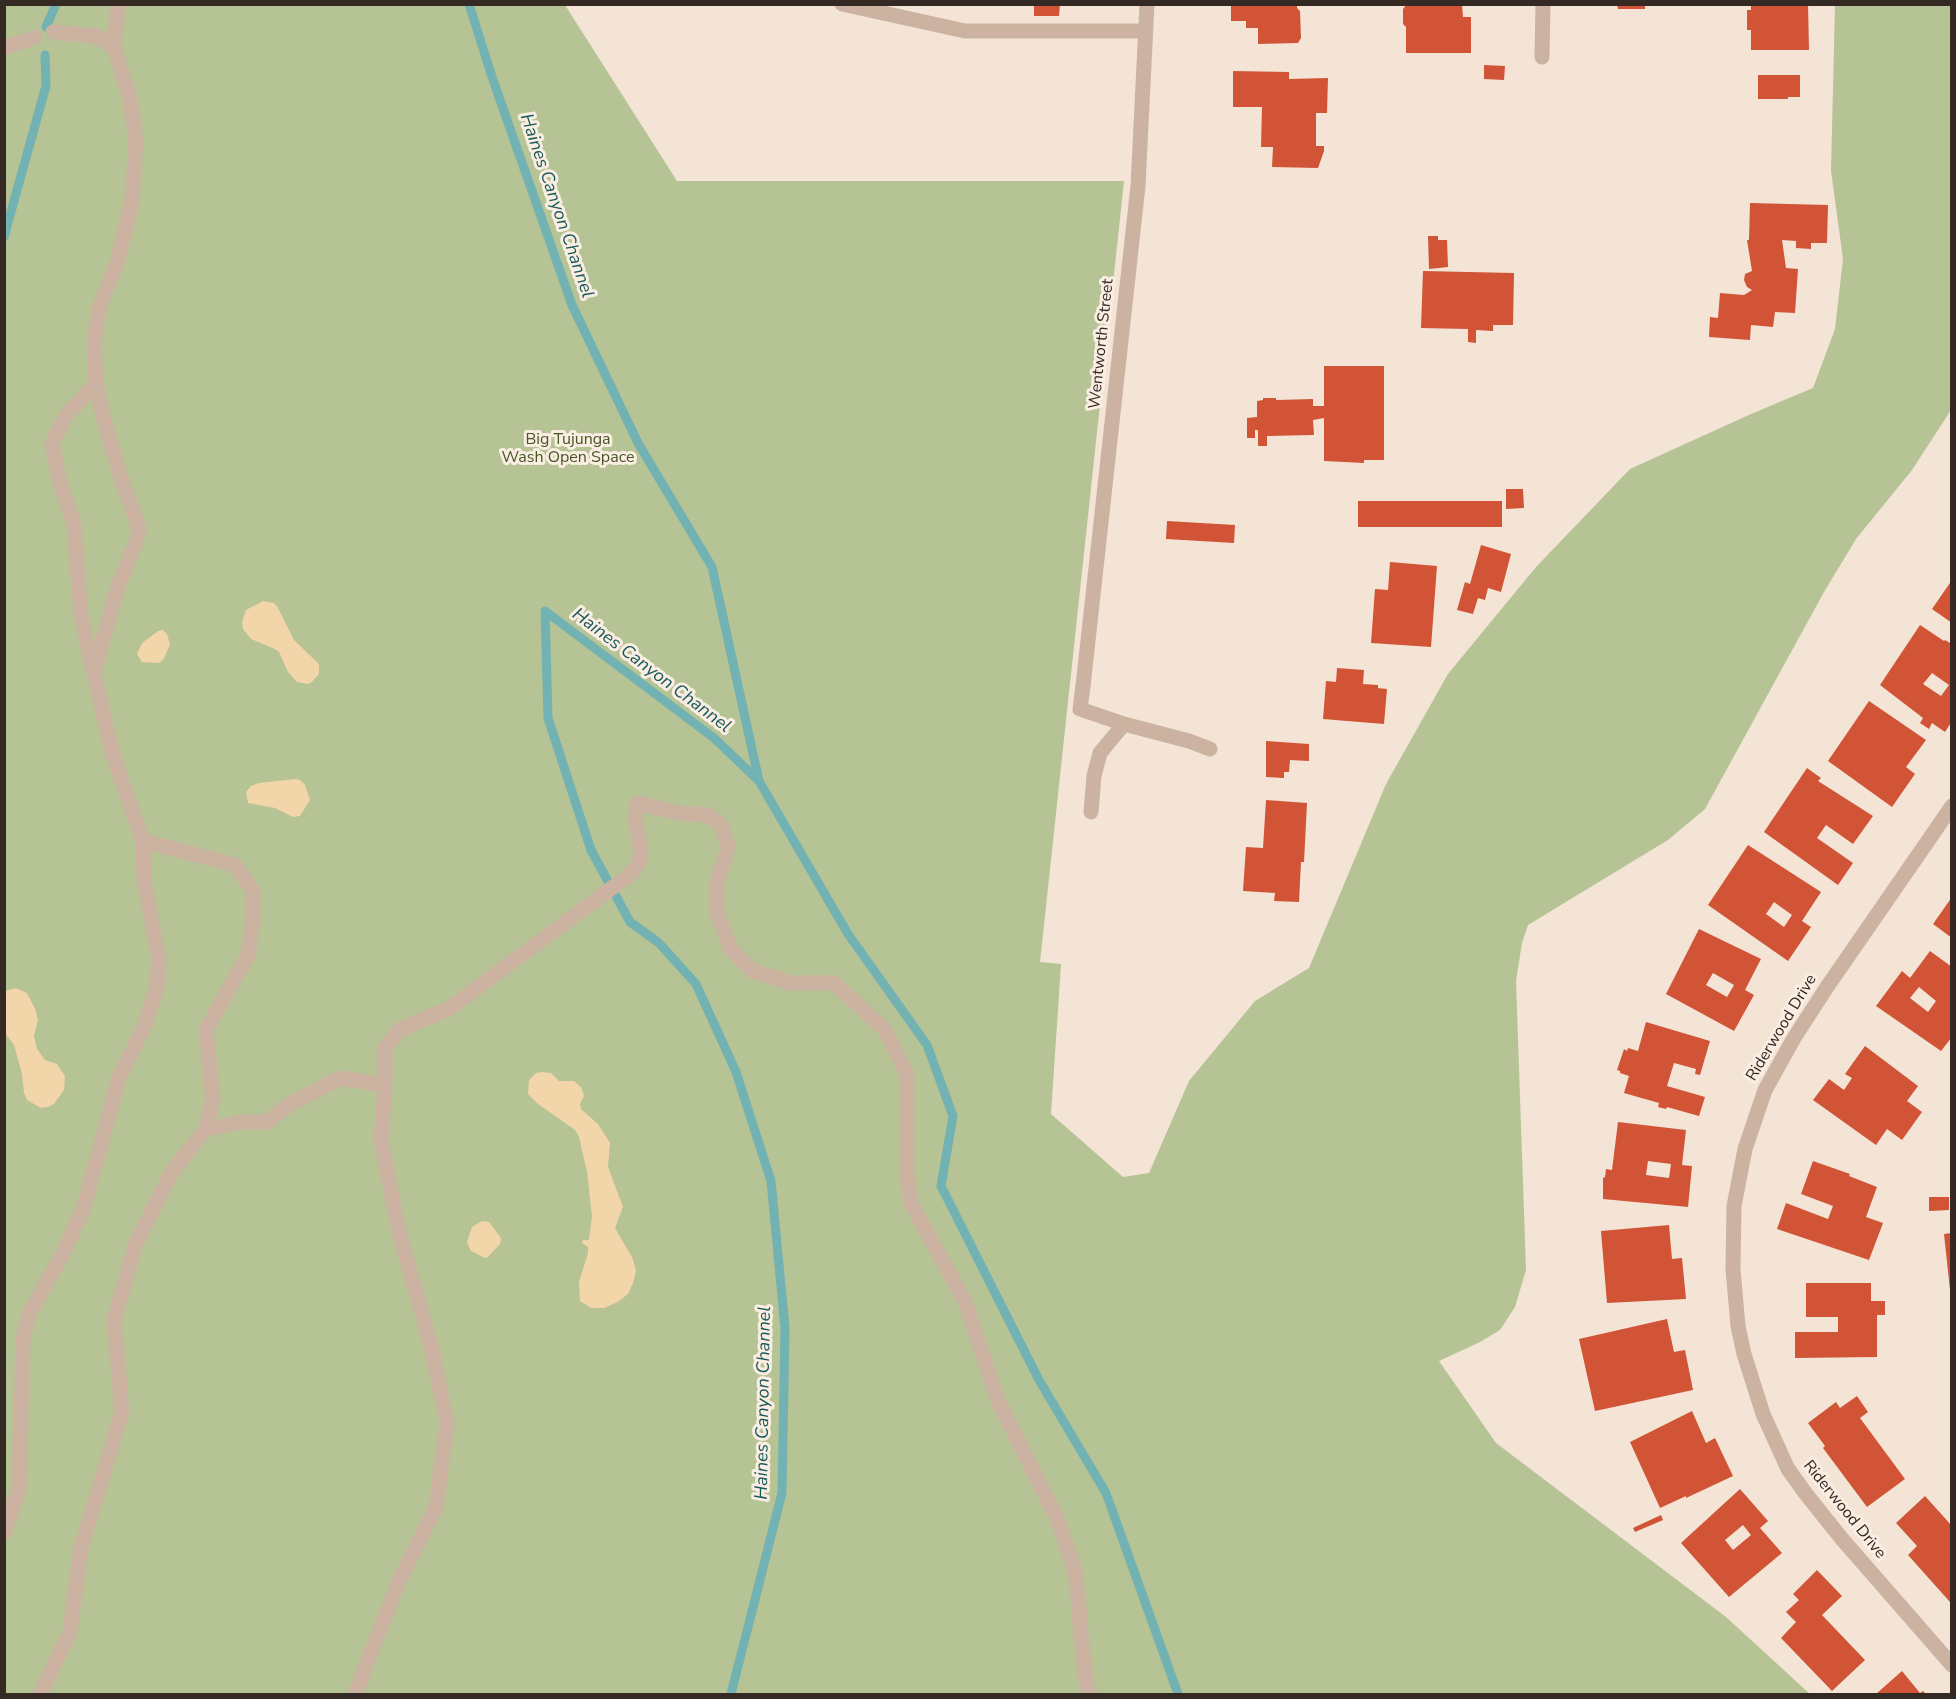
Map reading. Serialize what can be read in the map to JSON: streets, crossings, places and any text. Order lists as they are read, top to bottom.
{
  "streets": {
    "street": ["Wentworth Street", "Riderwood Drive"]
  },
  "water": ["Haines Canyon Channel"],
  "parks": ["Big Tujunga Wash Open Space"]
}
